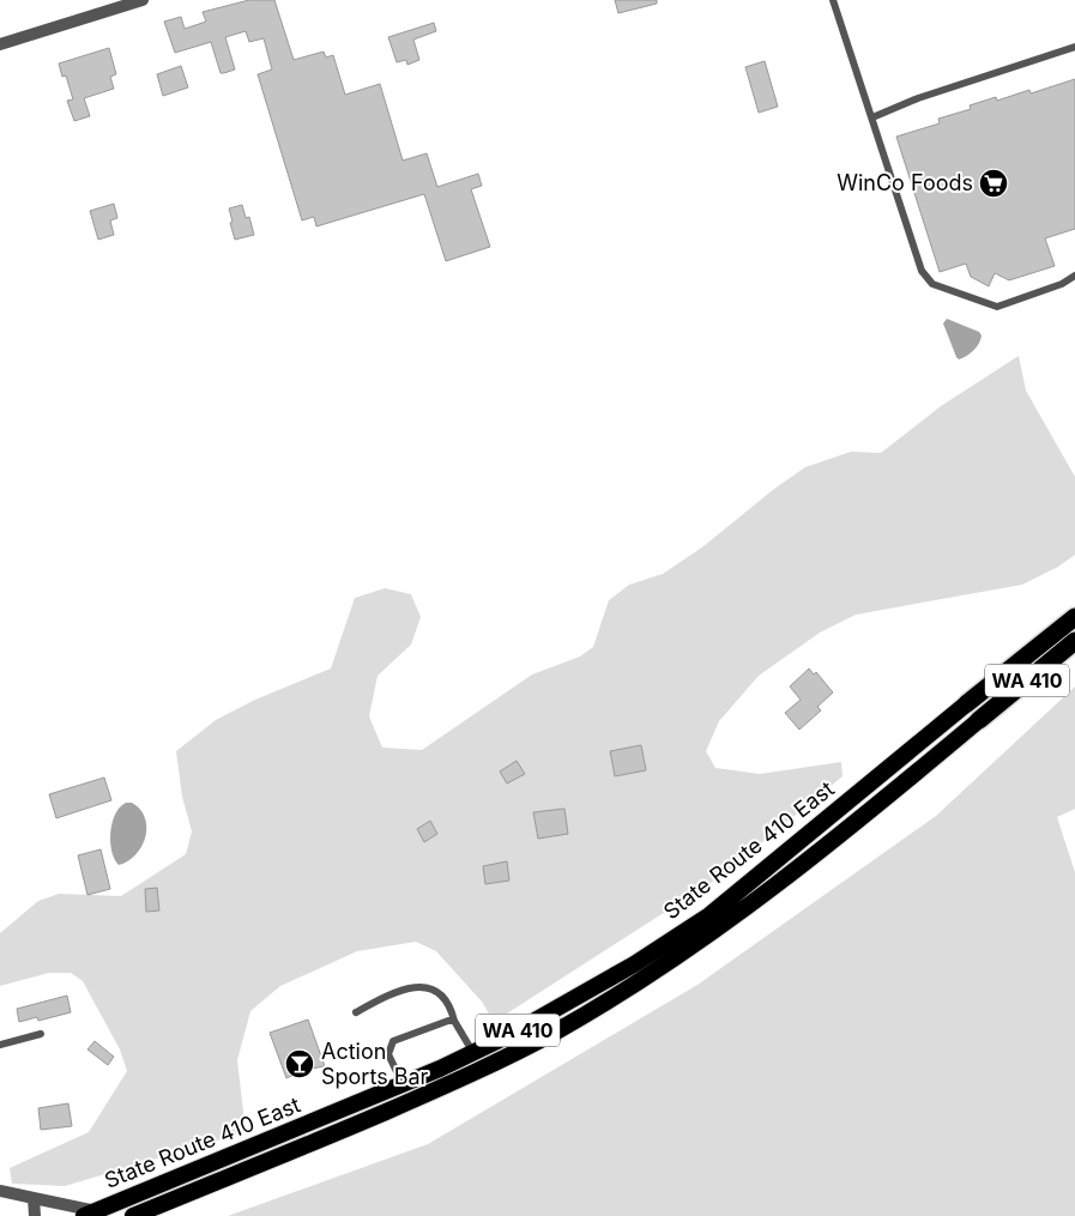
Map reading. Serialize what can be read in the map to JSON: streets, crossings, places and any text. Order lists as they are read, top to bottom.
{
  "streets": {
    "highway": ["WA 410", "State Route 410 East"]
  },
  "crossings": [
    ["WA 410", "State Route 410 East"]
  ],
  "places": {
    "supermarket": ["WinCo Foods"],
    "bar": ["Action Sports Bar"]
  }
}
